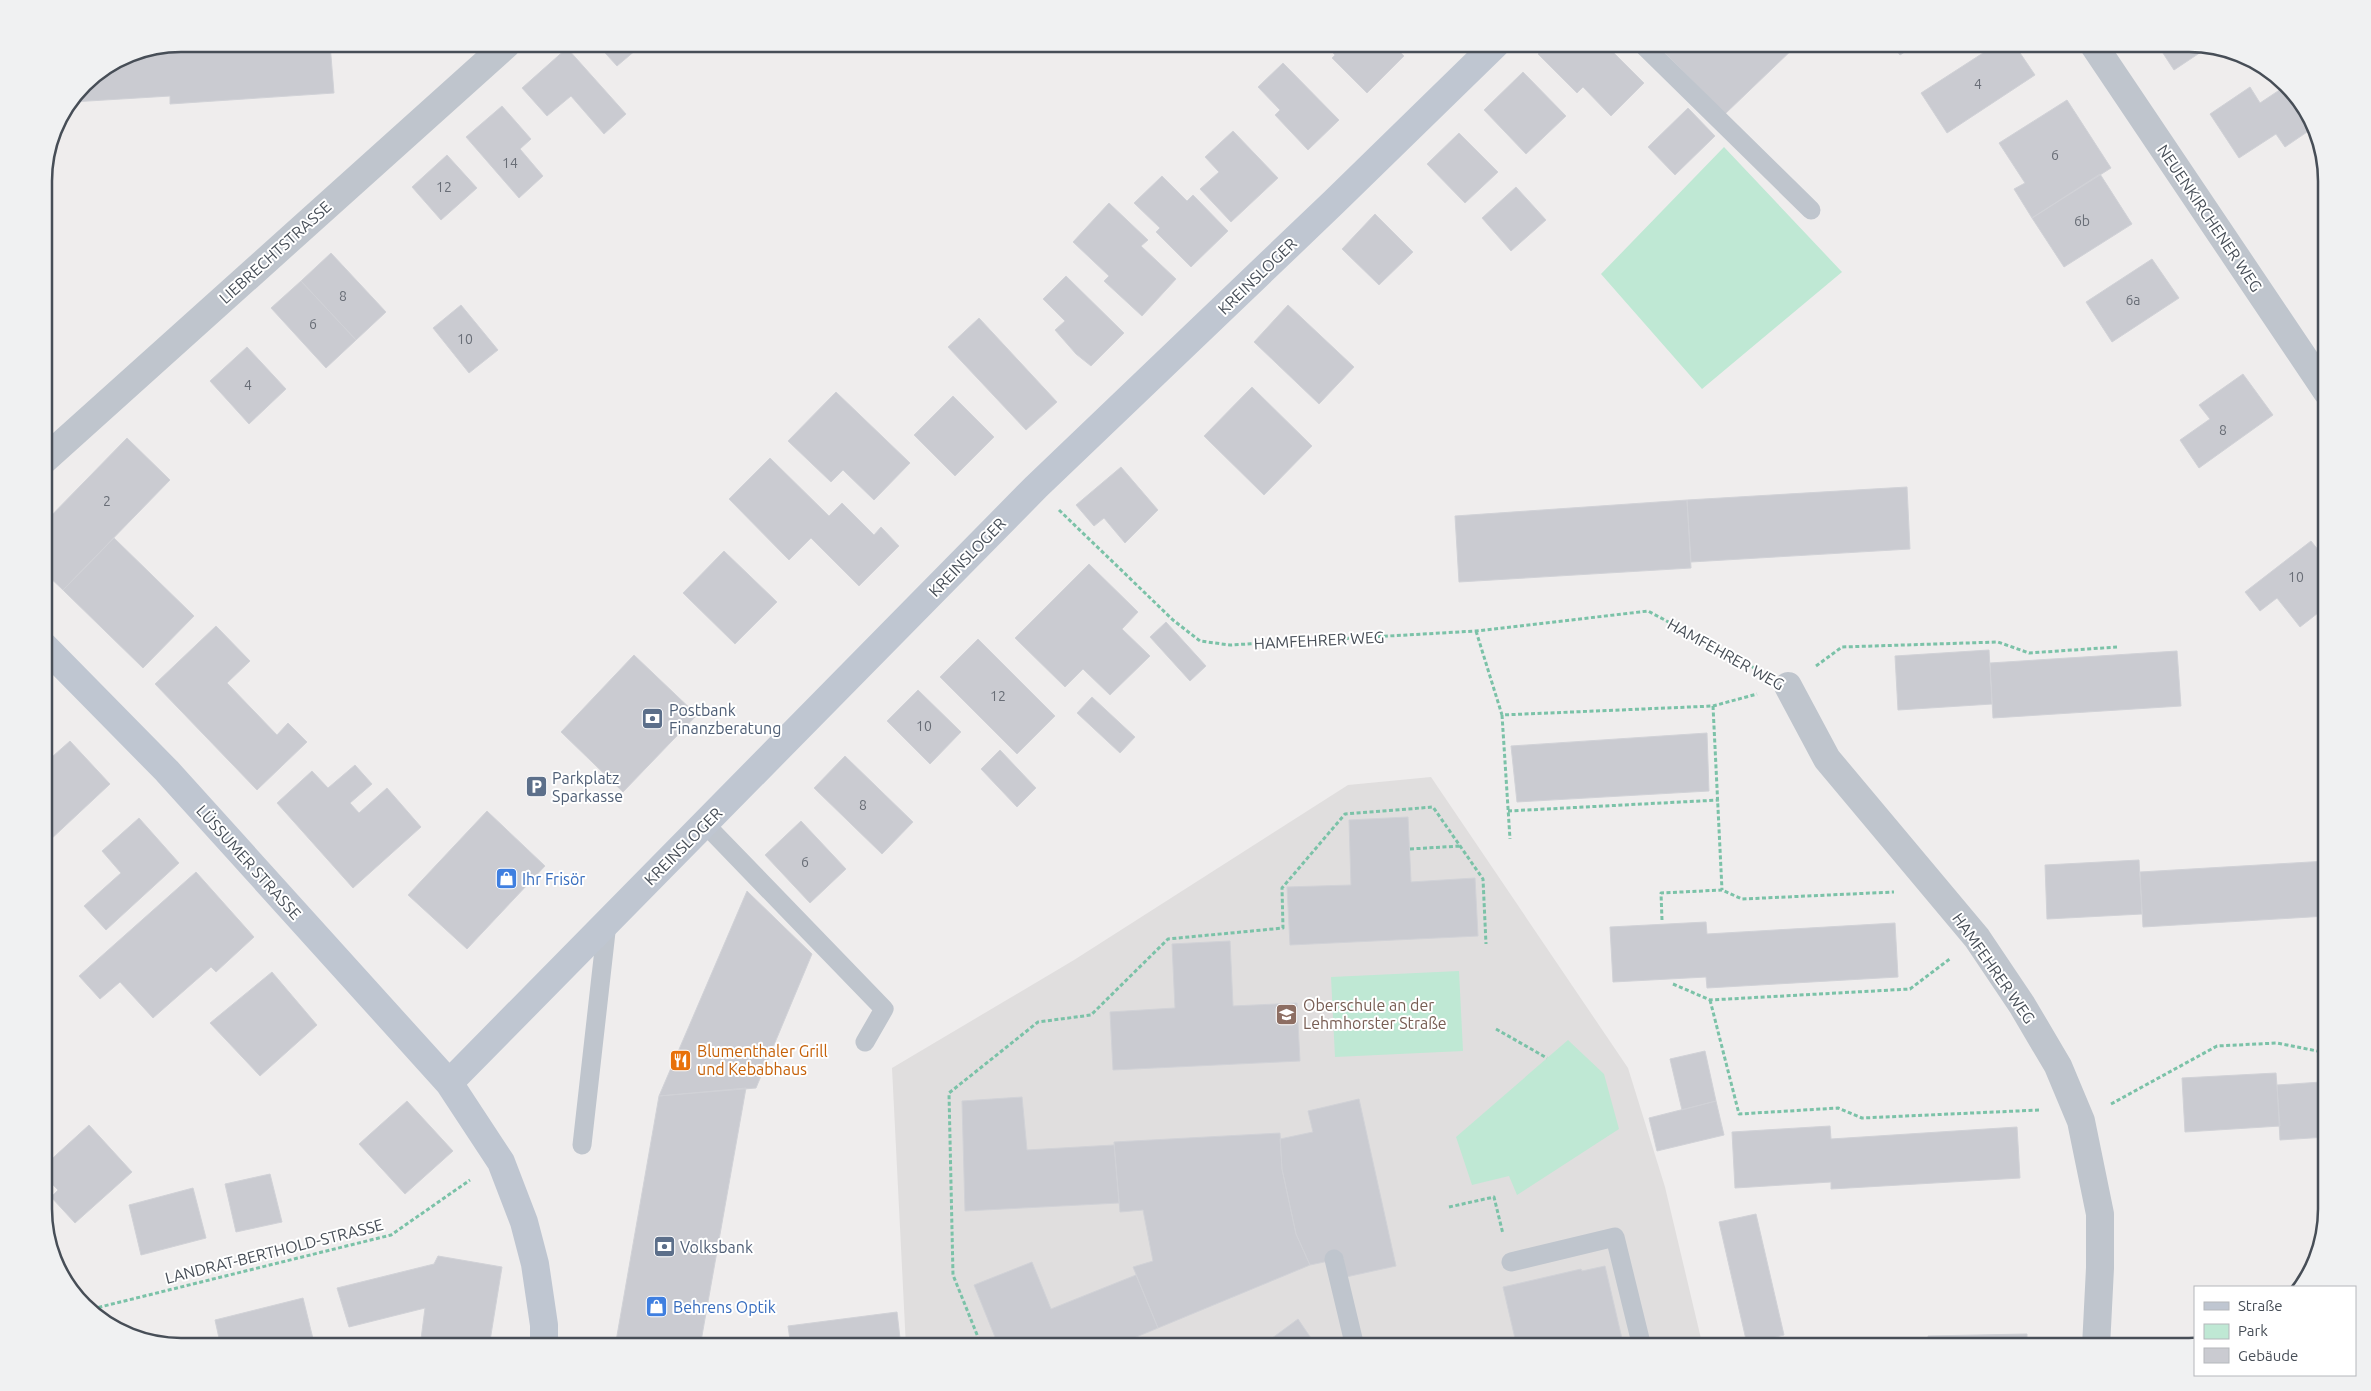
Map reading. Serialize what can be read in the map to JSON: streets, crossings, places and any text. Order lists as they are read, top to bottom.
{
  "streets": {
    "main road": ["KREINSLOGER", "LÜSSUMER STRASSE"],
    "street": ["NEUENKIRCHENER WEG", "LIEBRECHTSTRASSE", "HAMFEHRER WEG"],
    "path": ["LANDRAT-BERTHOLD-STRASSE"]
  },
  "crossings": [
    ["KREINSLOGER", "HAMFEHRER WEG"],
    ["KREINSLOGER", "LÜSSUMER STRASSE"],
    ["LÜSSUMER STRASSE", "LANDRAT-BERTHOLD-STRASSE"]
  ],
  "places": {
    "bank": ["Postbank Finanzberatung", "Volksbank"],
    "parking": ["Parkplatz Sparkasse"],
    "shop": ["Ihr Frisör", "Behrens Optik"],
    "school or university": ["Oberschule an der Lehmhorster Straße"],
    "restaurant": ["Blumenthaler Grill und Kebabhaus"]
  },
  "house_numbers": [
    "4",
    "6",
    "14",
    "12",
    "6b",
    "8",
    "6a",
    "6",
    "10",
    "4",
    "8",
    "2",
    "10",
    "12",
    "10",
    "8",
    "6"
  ],
  "legend": ["Straße", "Park", "Gebäude"]
}
